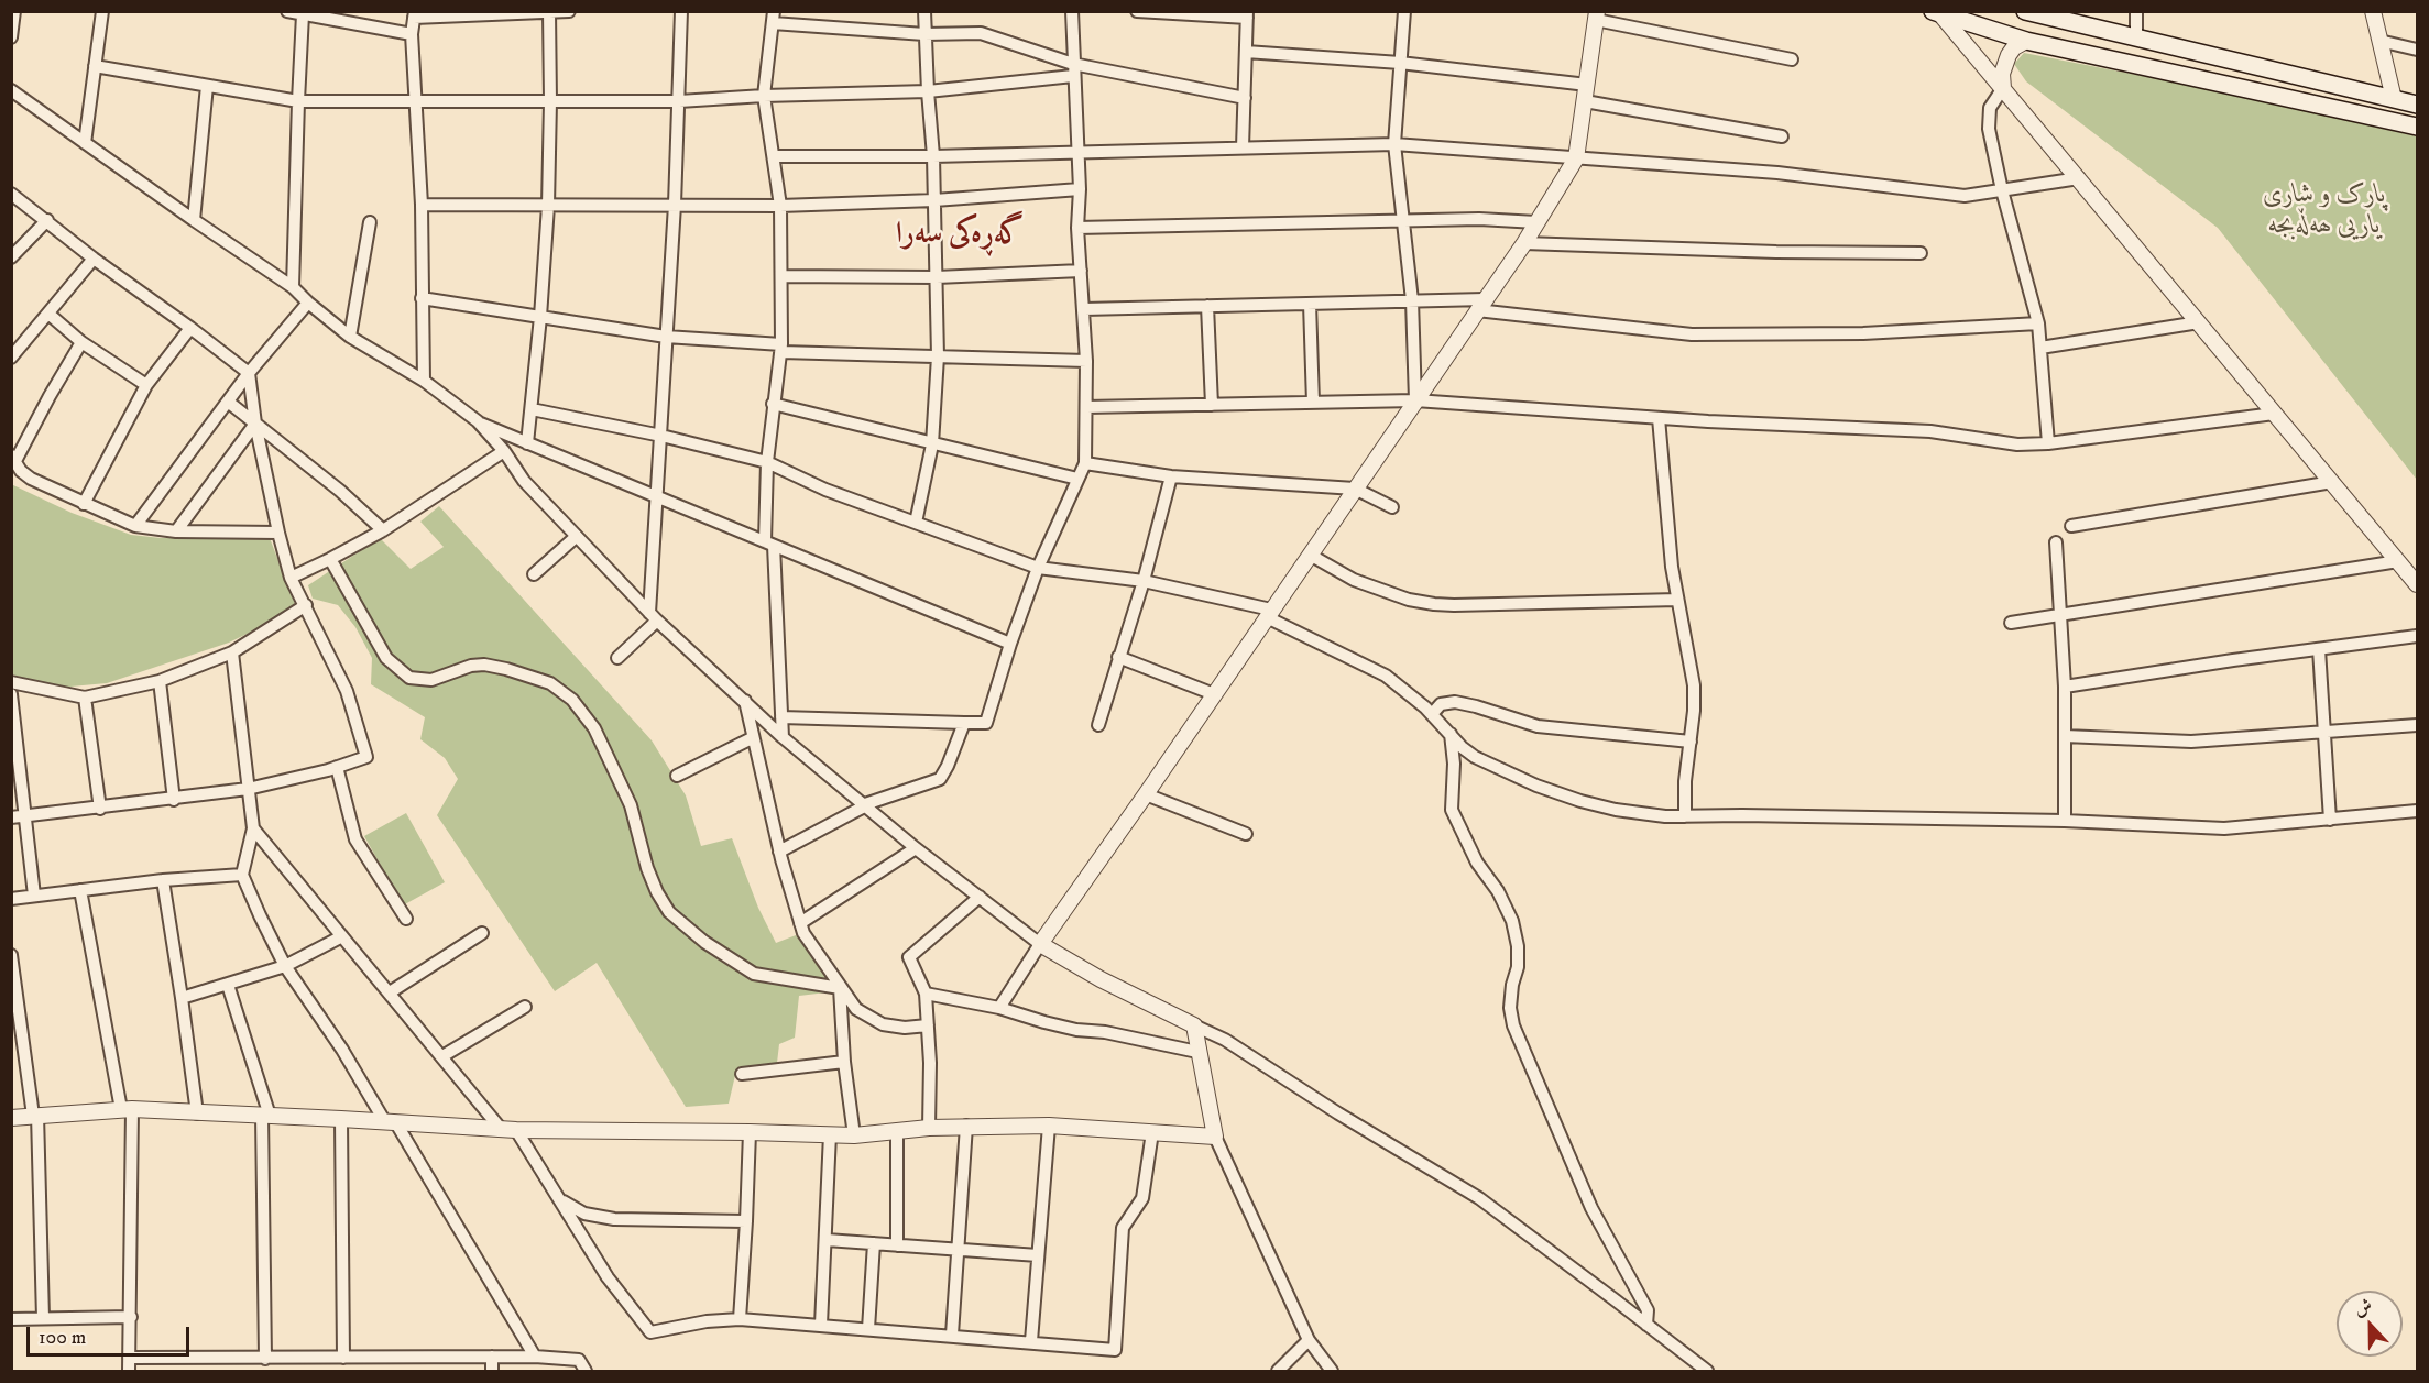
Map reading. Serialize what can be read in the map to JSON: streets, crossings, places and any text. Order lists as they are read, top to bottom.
{
  "districts": ["گەڕەکی سەرا"],
  "parks": ["پارک و شاری یاریی ھەڵەبجە"],
  "scale_bar": "100 m",
  "north": "top"
}
